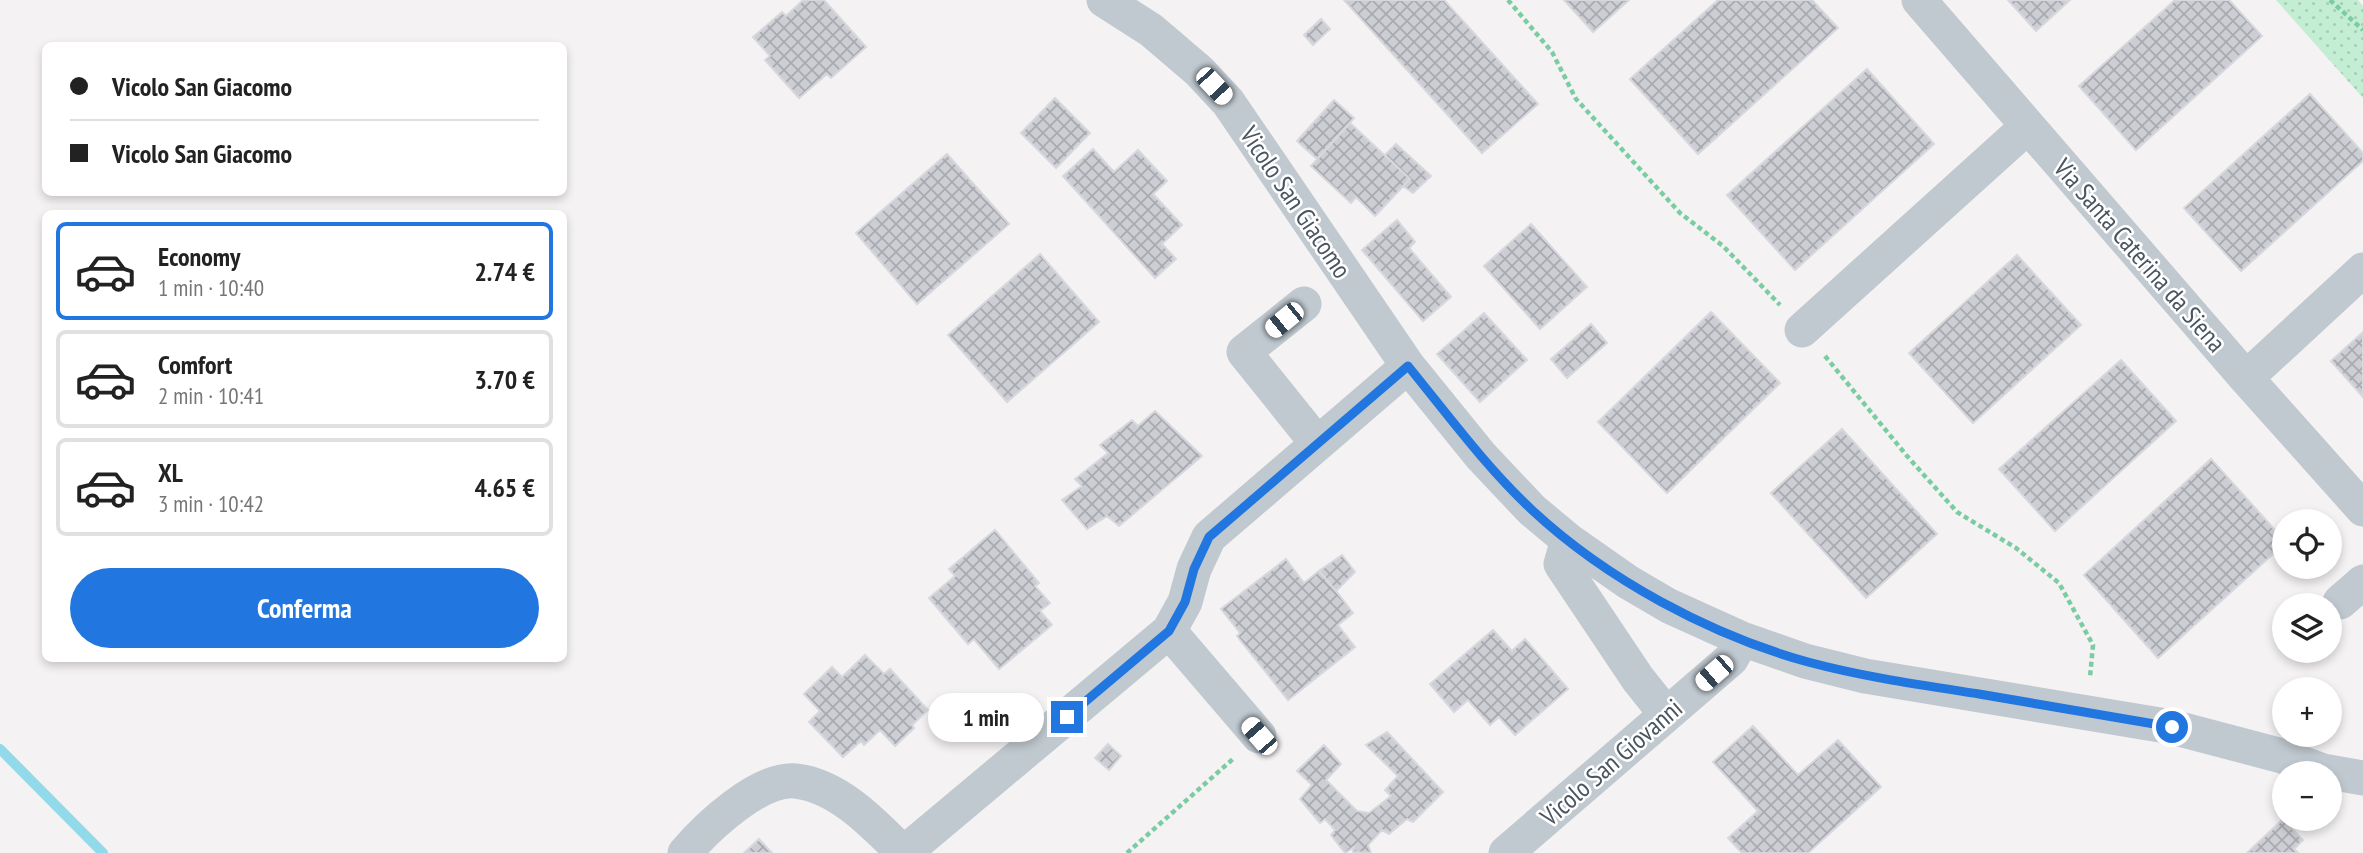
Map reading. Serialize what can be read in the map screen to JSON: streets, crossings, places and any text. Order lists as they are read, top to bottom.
{
  "streets": {
    "street": ["Vicolo San Giacomo", "Via Santa Caterina da Siena", "Vicolo San Giovanni"]
  },
  "crossings": [
    ["Vicolo San Giacomo", "Vicolo San Giovanni"]
  ],
  "page": {
    "banner": ["Vicolo San Giacomo", "Vicolo San Giacomo"],
    "list": [
      {
        "name": "Economy",
        "note": "1 min · 10:40",
        "value": "2.74 €"
      },
      {
        "name": "Comfort",
        "note": "2 min · 10:41",
        "value": "3.70 €"
      },
      {
        "name": "XL",
        "note": "3 min · 10:42",
        "value": "4.65 €"
      }
    ],
    "map_buttons": ["+", "−"],
    "buttons": "Conferma",
    "bubble": "1 min"
  }
}
